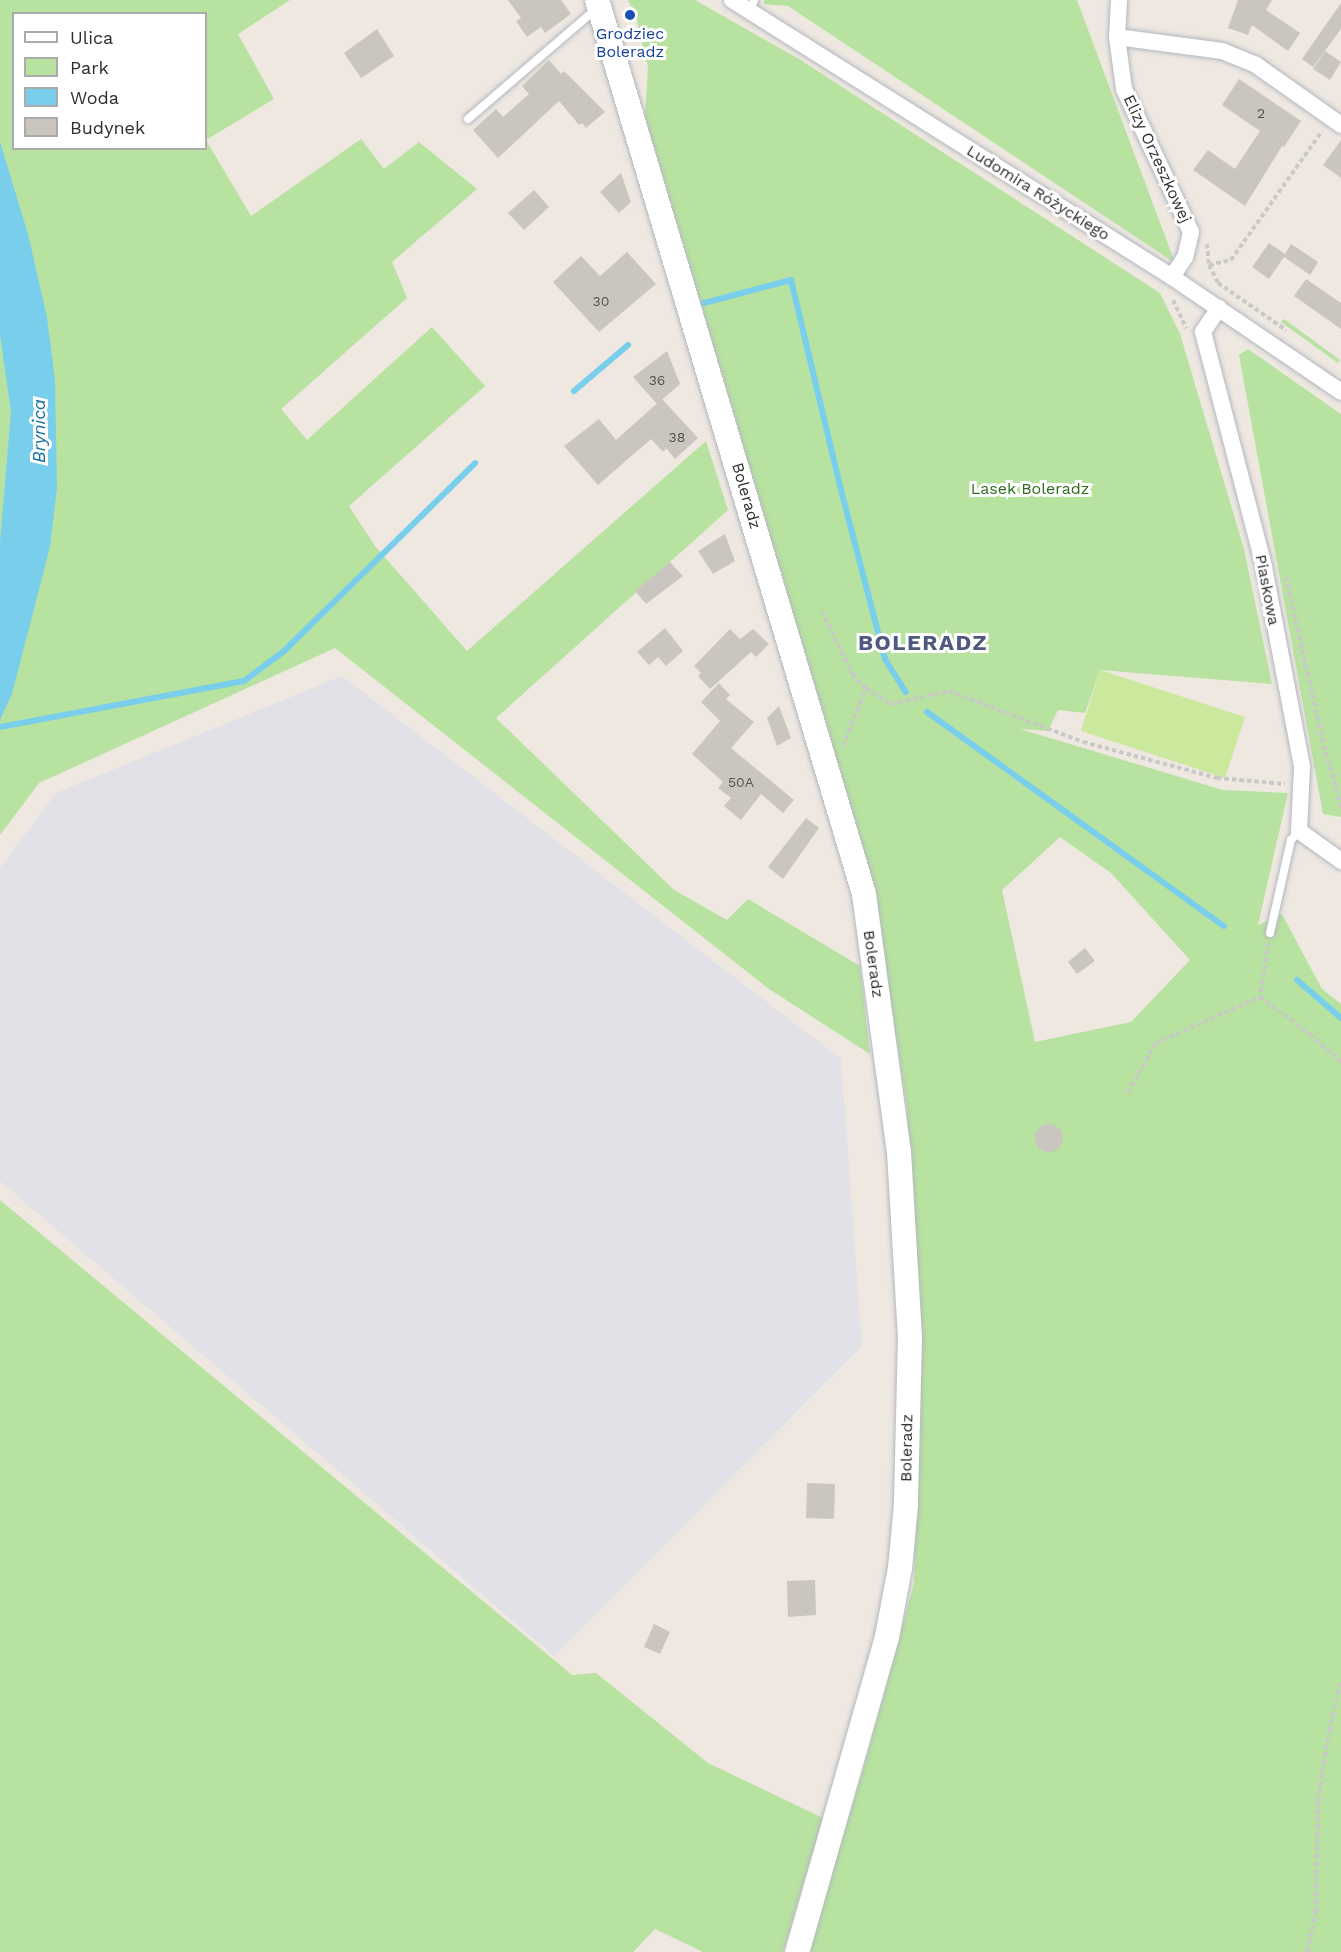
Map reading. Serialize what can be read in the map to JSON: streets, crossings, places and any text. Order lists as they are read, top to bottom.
{
  "streets": {
    "street": [
      "Elizy Orzeszkowej",
      "Ludomira Różyckiego",
      "Boleradz",
      "Piaskowa"
    ]
  },
  "crossings": [
    ["Elizy Orzeszkowej", "Ludomira Różyckiego"],
    ["Ludomira Różyckiego", "Piaskowa"]
  ],
  "districts": ["BOLERADZ"],
  "water": ["Brynica"],
  "parks": ["Lasek Boleradz"],
  "places": ["Grodziec Boleradz"],
  "house_numbers": [
    "2",
    "30",
    "36",
    "38",
    "50A"
  ],
  "legend": [
    "Ulica",
    "Park",
    "Woda",
    "Budynek"
  ]
}
